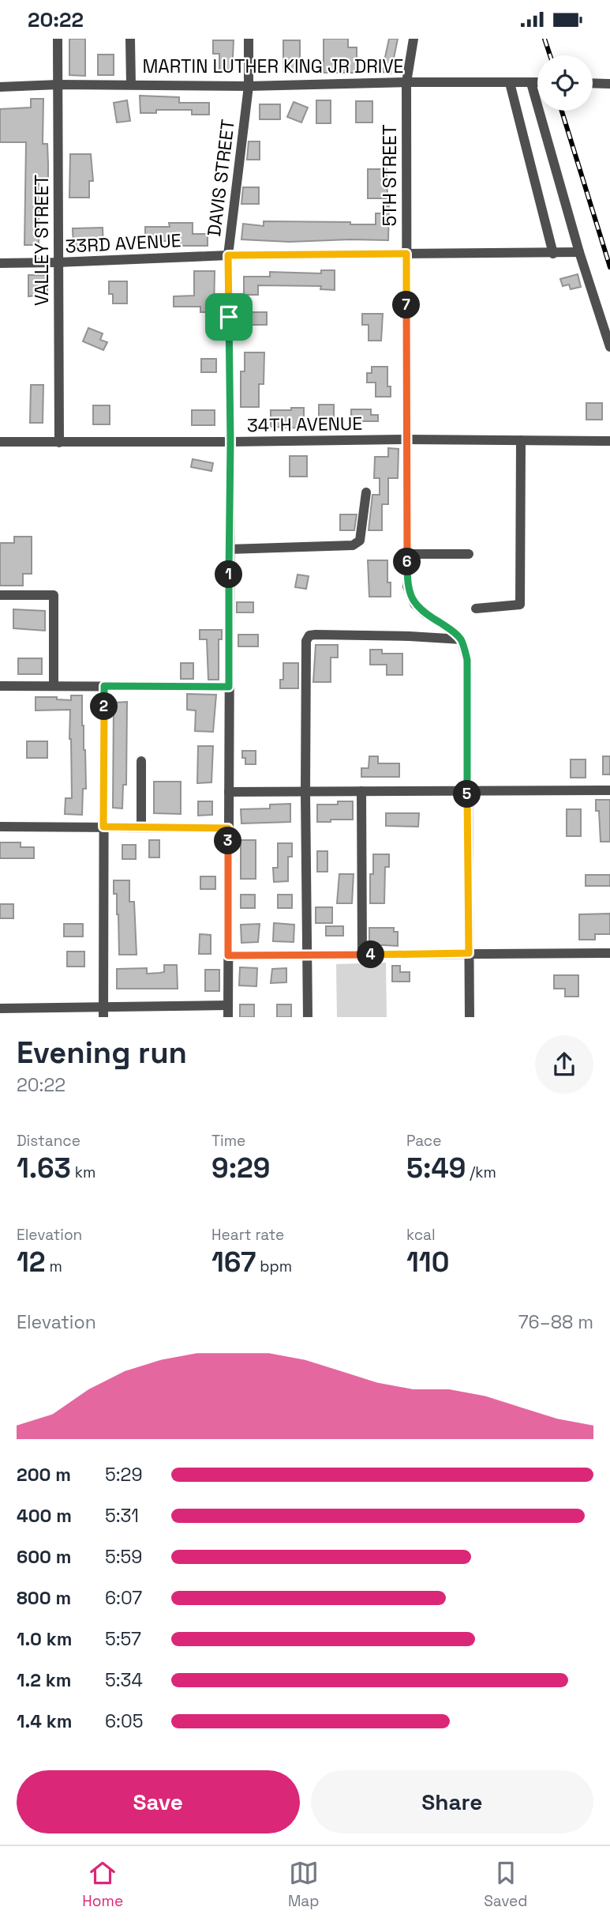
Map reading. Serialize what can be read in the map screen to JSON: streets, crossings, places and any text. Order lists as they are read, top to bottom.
{
  "streets": {
    "street": [
      "MARTIN LUTHER KING JR DRIVE",
      "5TH STREET",
      "DAVIS STREET",
      "VALLEY STREET",
      "33RD AVENUE",
      "34TH AVENUE"
    ]
  },
  "crossings": [
    ["MARTIN LUTHER KING JR DRIVE", "5TH STREET"],
    ["MARTIN LUTHER KING JR DRIVE", "DAVIS STREET"],
    ["MARTIN LUTHER KING JR DRIVE", "VALLEY STREET"],
    ["5TH STREET", "33RD AVENUE"],
    ["5TH STREET", "34TH AVENUE"],
    ["DAVIS STREET", "33RD AVENUE"],
    ["DAVIS STREET", "34TH AVENUE"],
    ["VALLEY STREET", "33RD AVENUE"],
    ["VALLEY STREET", "34TH AVENUE"]
  ],
  "page": {
    "status": "20:22",
    "pins": [
      "7",
      "6",
      "1",
      "2",
      "5",
      "3",
      "4"
    ],
    "heading": ["Evening run", "20:22"],
    "stats": [
      ["Distance", "1.63 km"],
      ["Time", "9:29"],
      ["Pace", "5:49 /km"],
      ["Elevation", "12 m"],
      ["Heart rate", "167 bpm"],
      ["kcal", "110"]
    ],
    "chart": ["Elevation", "76–88 m"],
    "list": [
      {
        "name": "200 m",
        "note": "5:29"
      },
      {
        "name": "400 m",
        "note": "5:31"
      },
      {
        "name": "600 m",
        "note": "5:59"
      },
      {
        "name": "800 m",
        "note": "6:07"
      },
      {
        "name": "1.0 km",
        "note": "5:57"
      },
      {
        "name": "1.2 km",
        "note": "5:34"
      },
      {
        "name": "1.4 km",
        "note": "6:05"
      }
    ],
    "buttons": ["Save", "Share"],
    "tabs": ["Home", "Map", "Saved"]
  }
}
